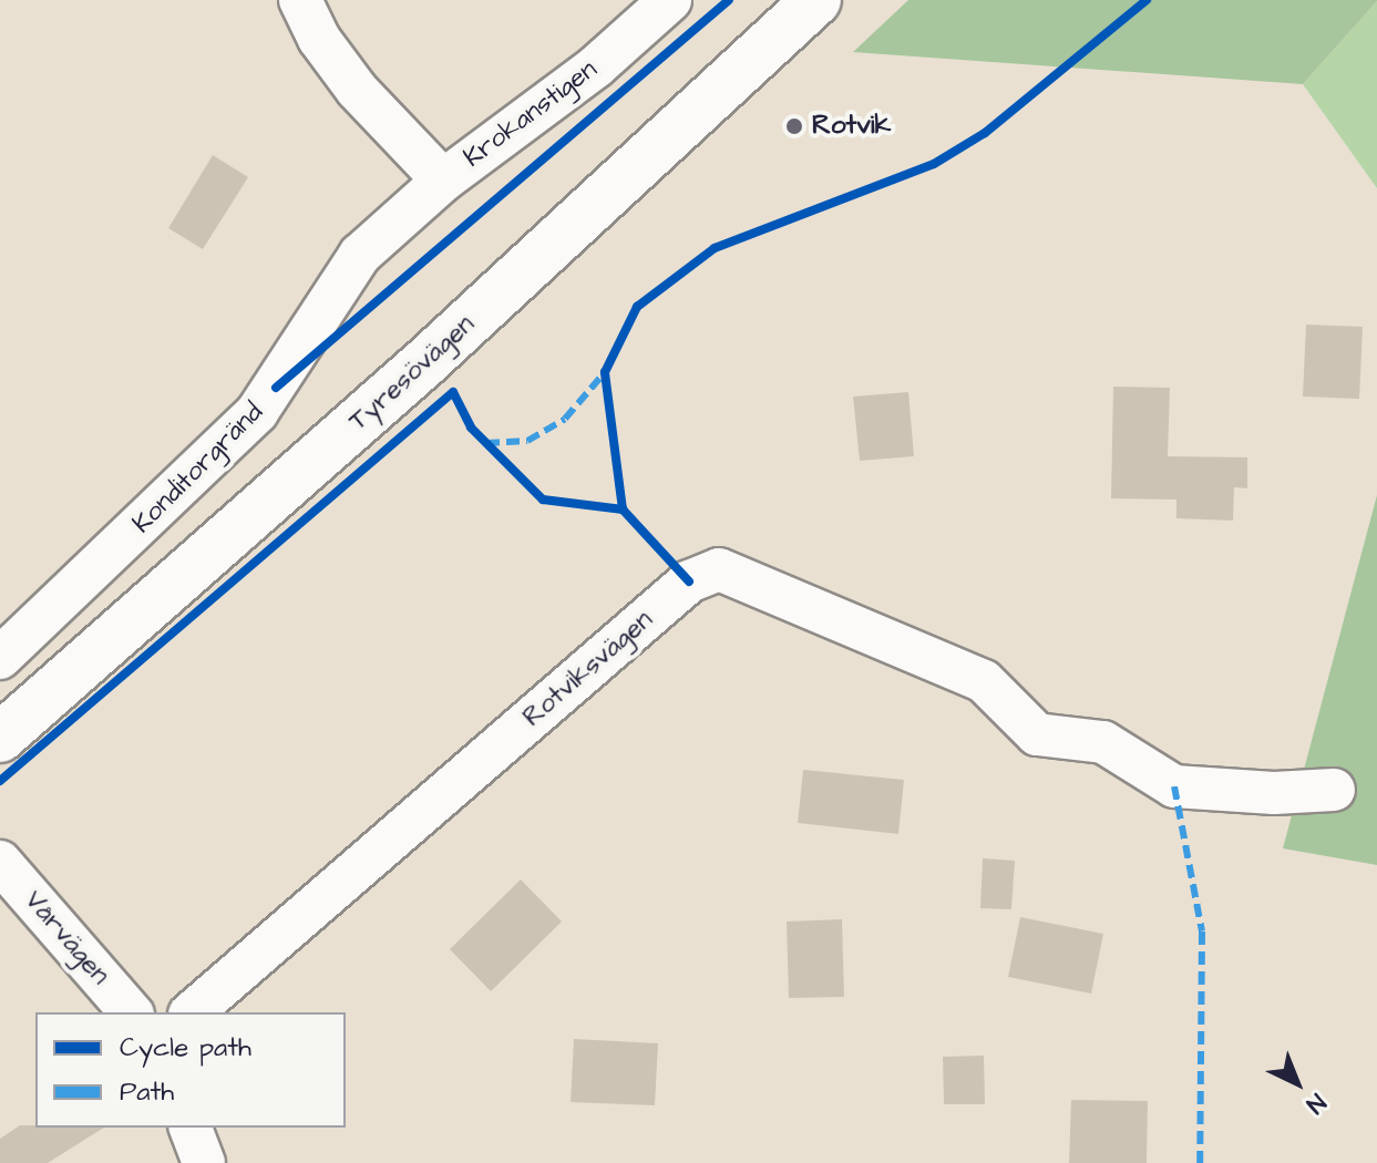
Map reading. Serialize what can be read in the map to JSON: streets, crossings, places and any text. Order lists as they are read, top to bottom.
{
  "streets": {
    "main road": ["Tyresövägen"],
    "street": [
      "Krokanstigen",
      "Konditorgränd",
      "Rotviksvägen",
      "Vårvägen"
    ]
  },
  "crossings": [
    ["Krokanstigen", "Konditorgränd"]
  ],
  "places": ["Rotvik"],
  "legend": ["Cycle path", "Path"],
  "north": "bottom right"
}
